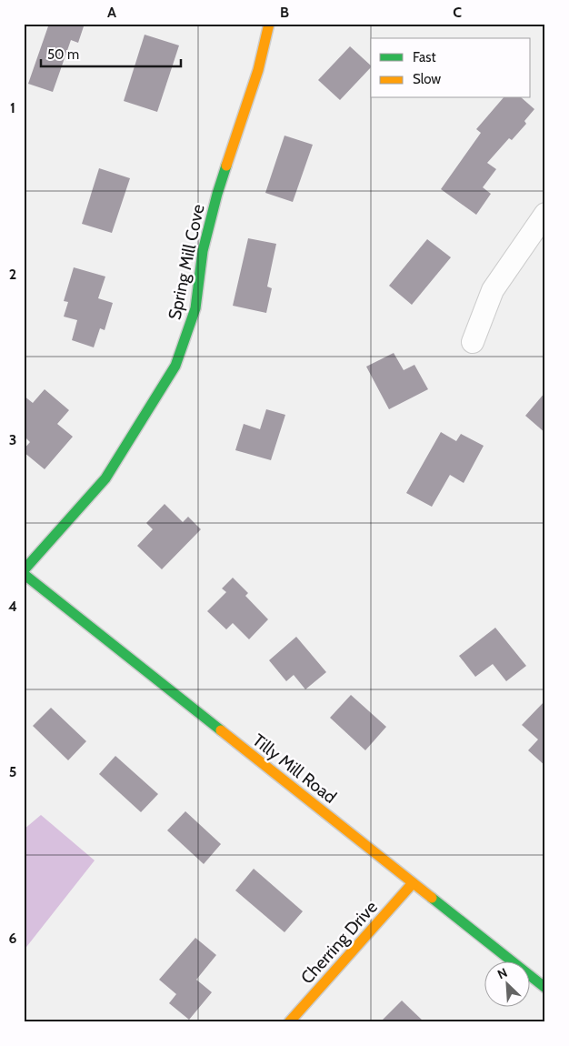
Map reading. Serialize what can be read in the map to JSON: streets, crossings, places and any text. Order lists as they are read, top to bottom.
{
  "streets": {
    "street": ["Spring Mill Cove", "Tilly Mill Road", "Cherring Drive"]
  },
  "crossings": [
    ["Spring Mill Cove", "Tilly Mill Road"],
    ["Tilly Mill Road", "Cherring Drive"]
  ],
  "legend": ["Fast", "Slow"],
  "scale_bar": "50 m",
  "north": "top left",
  "grid": {
    "columns": ["A", "B", "C"],
    "rows": [
      "1",
      "2",
      "3",
      "4",
      "5",
      "6"
    ]
  }
}
